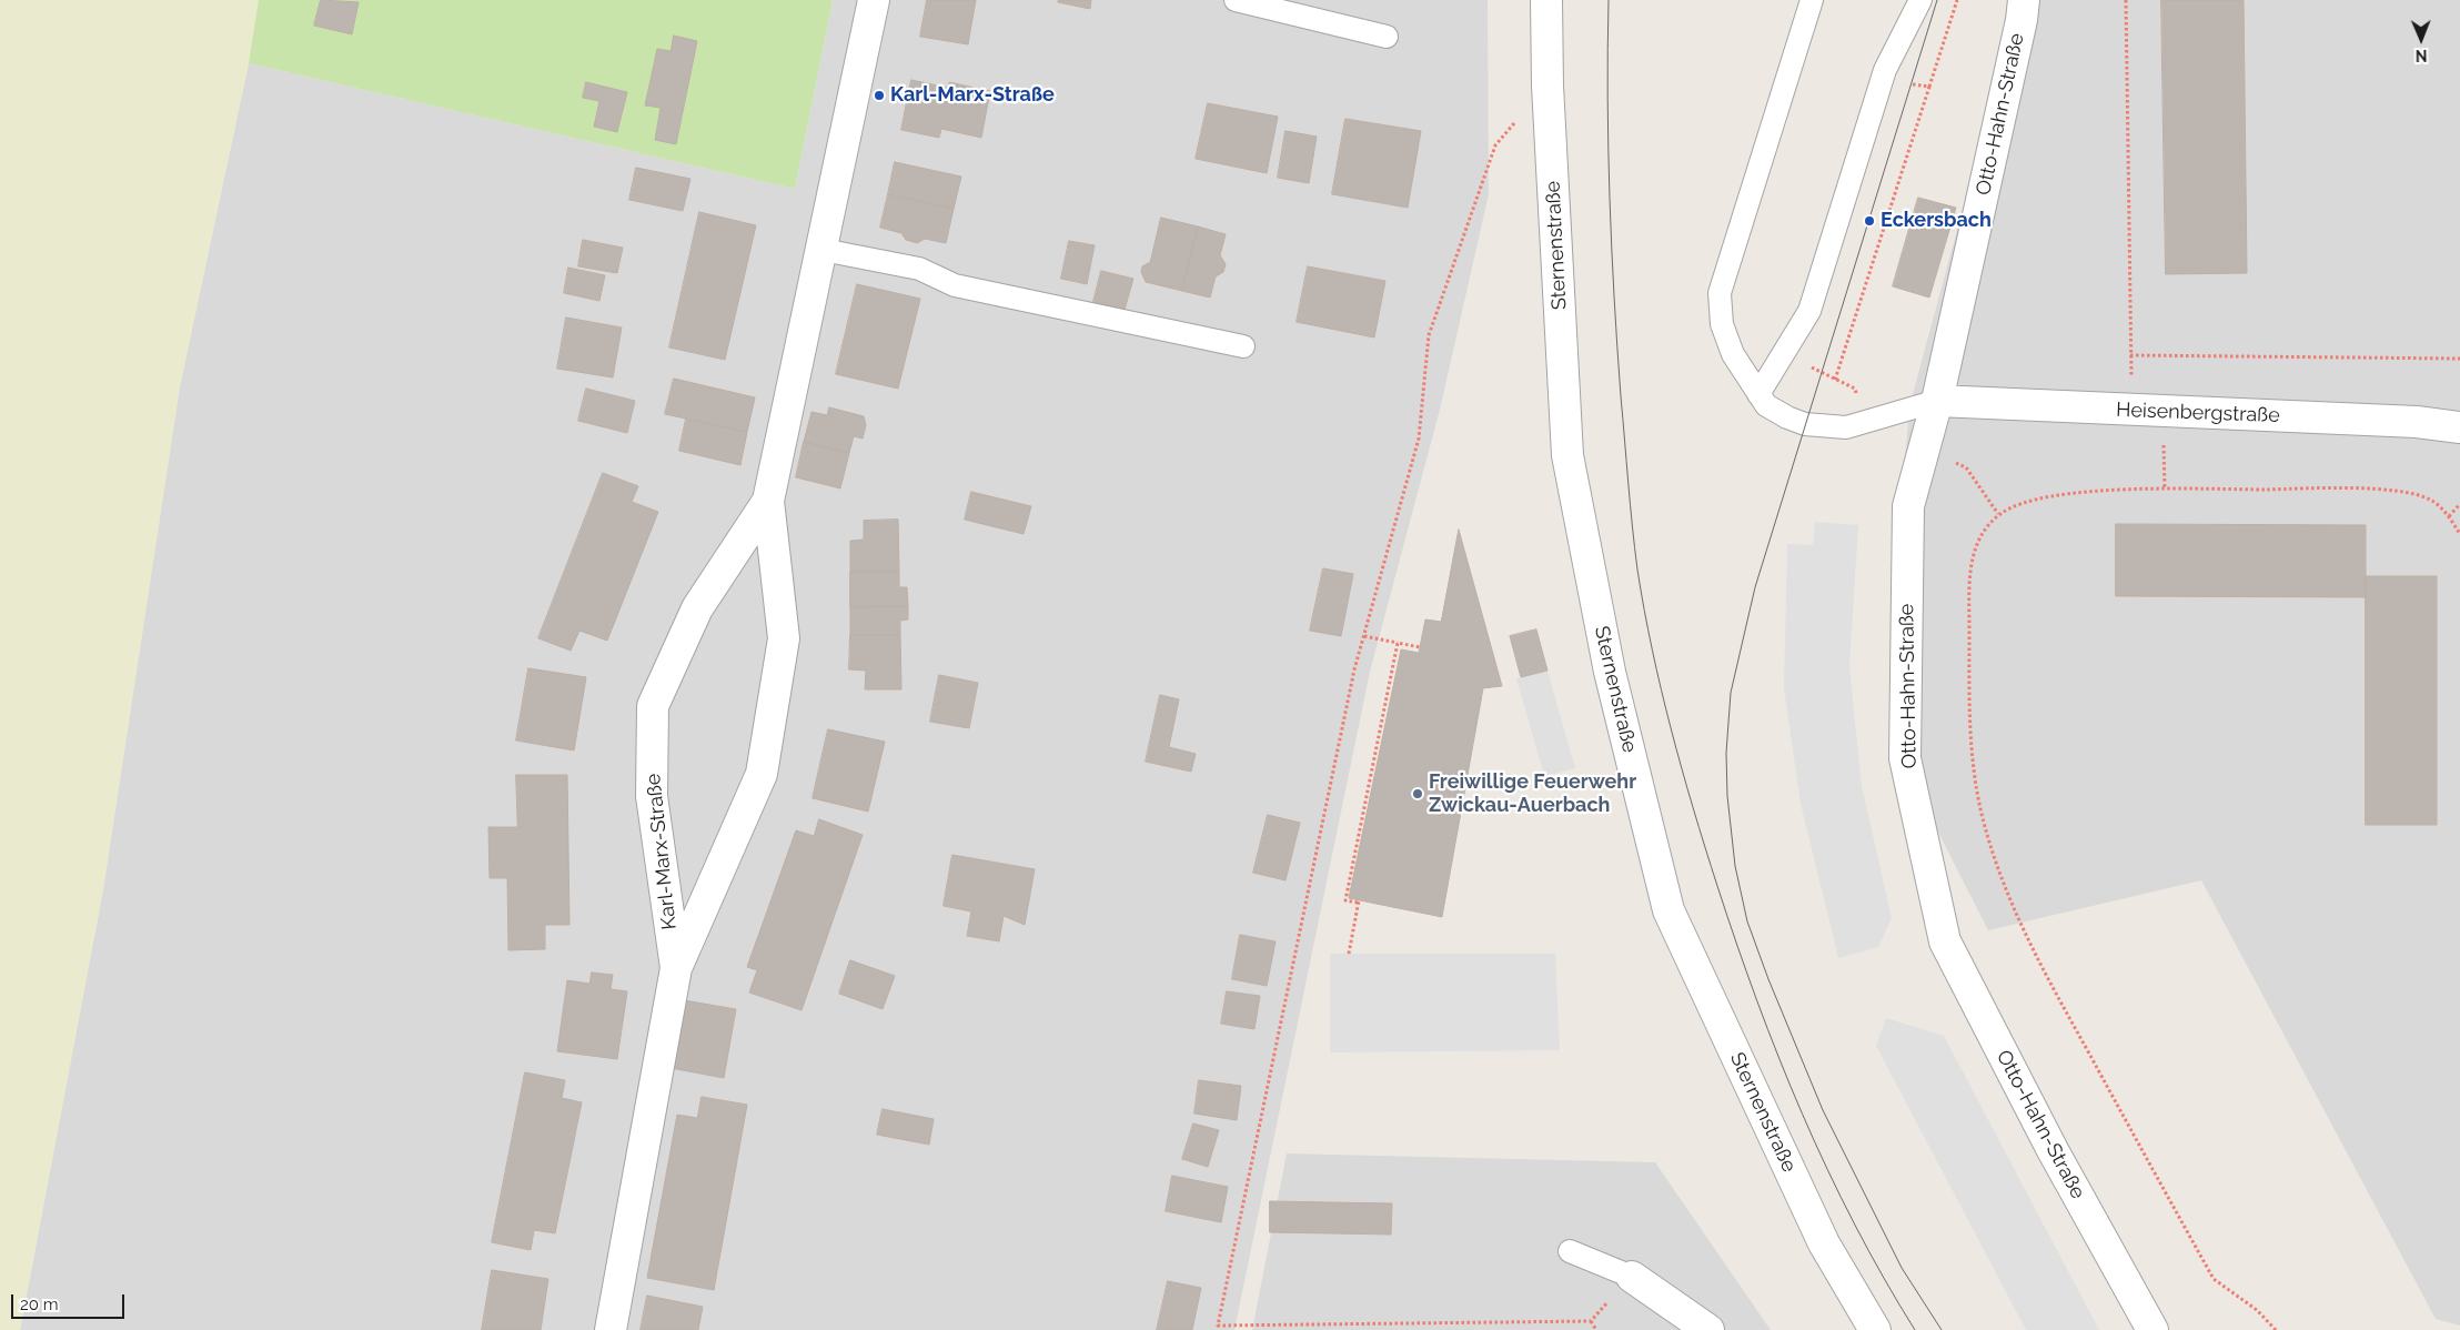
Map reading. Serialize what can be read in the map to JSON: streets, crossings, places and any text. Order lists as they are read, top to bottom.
{
  "streets": {
    "street": [
      "Otto-Hahn-Straße",
      "Sternenstraße",
      "Heisenbergstraße",
      "Karl-Marx-Straße"
    ]
  },
  "crossings": [
    ["Otto-Hahn-Straße", "Heisenbergstraße"]
  ],
  "places": ["Karl-Marx-Straße", "Eckersbach", "Freiwillige Feuerwehr Zwickau-Auerbach"],
  "scale_bar": "20 m",
  "north": "bottom"
}
